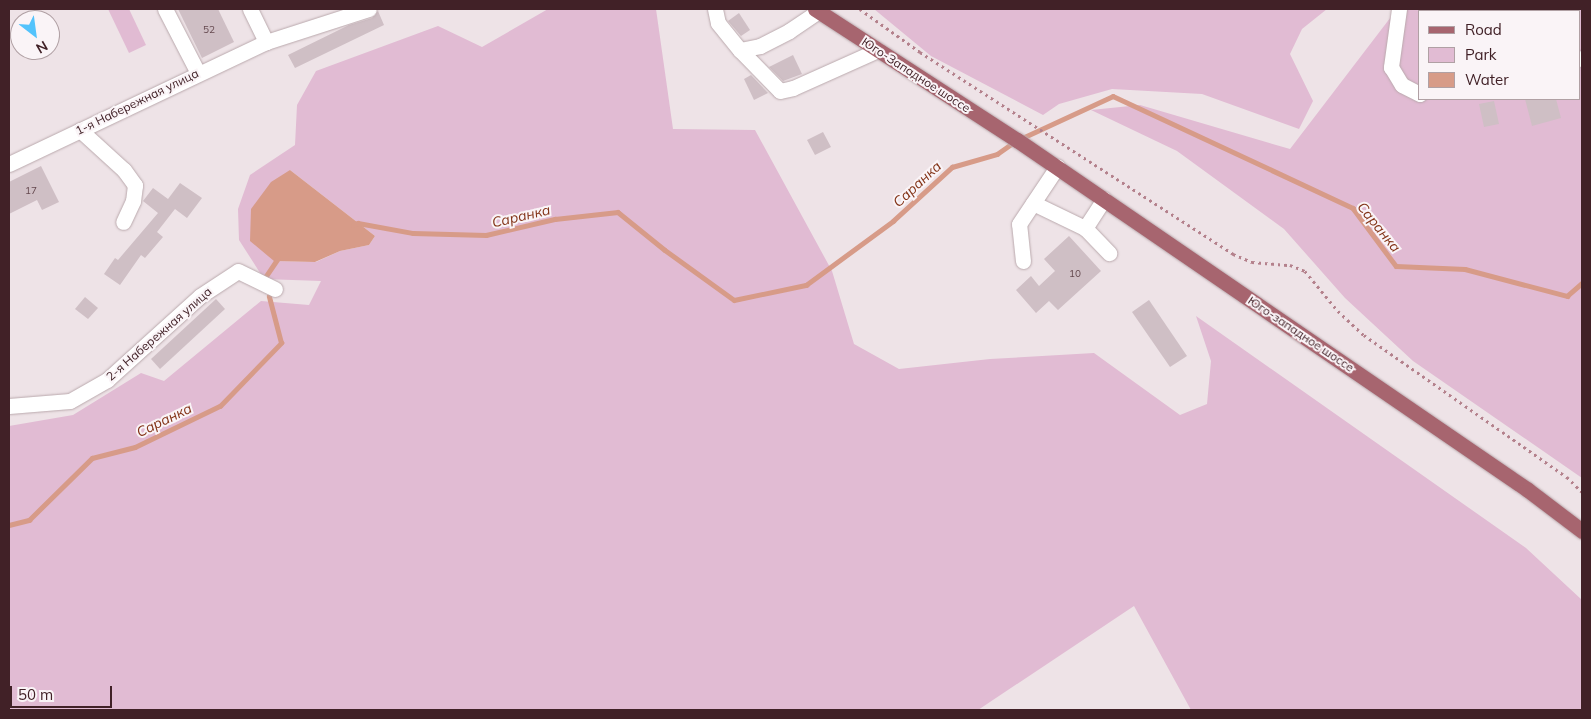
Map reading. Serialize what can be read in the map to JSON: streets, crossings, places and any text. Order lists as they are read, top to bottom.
{
  "streets": {
    "main road": ["Юго-Западное шоссе", "Юго-западное шоссе"],
    "street": ["1-я Набережная улица", "2-я Набережная улица"]
  },
  "crossings": [
    ["Юго-Западное шоссе", "Юго-западное шоссе"]
  ],
  "water": ["Саранка"],
  "house_numbers": ["52", "17", "10"],
  "legend": ["Road", "Park", "Water"],
  "scale_bar": "50 m",
  "north": "bottom right"
}
